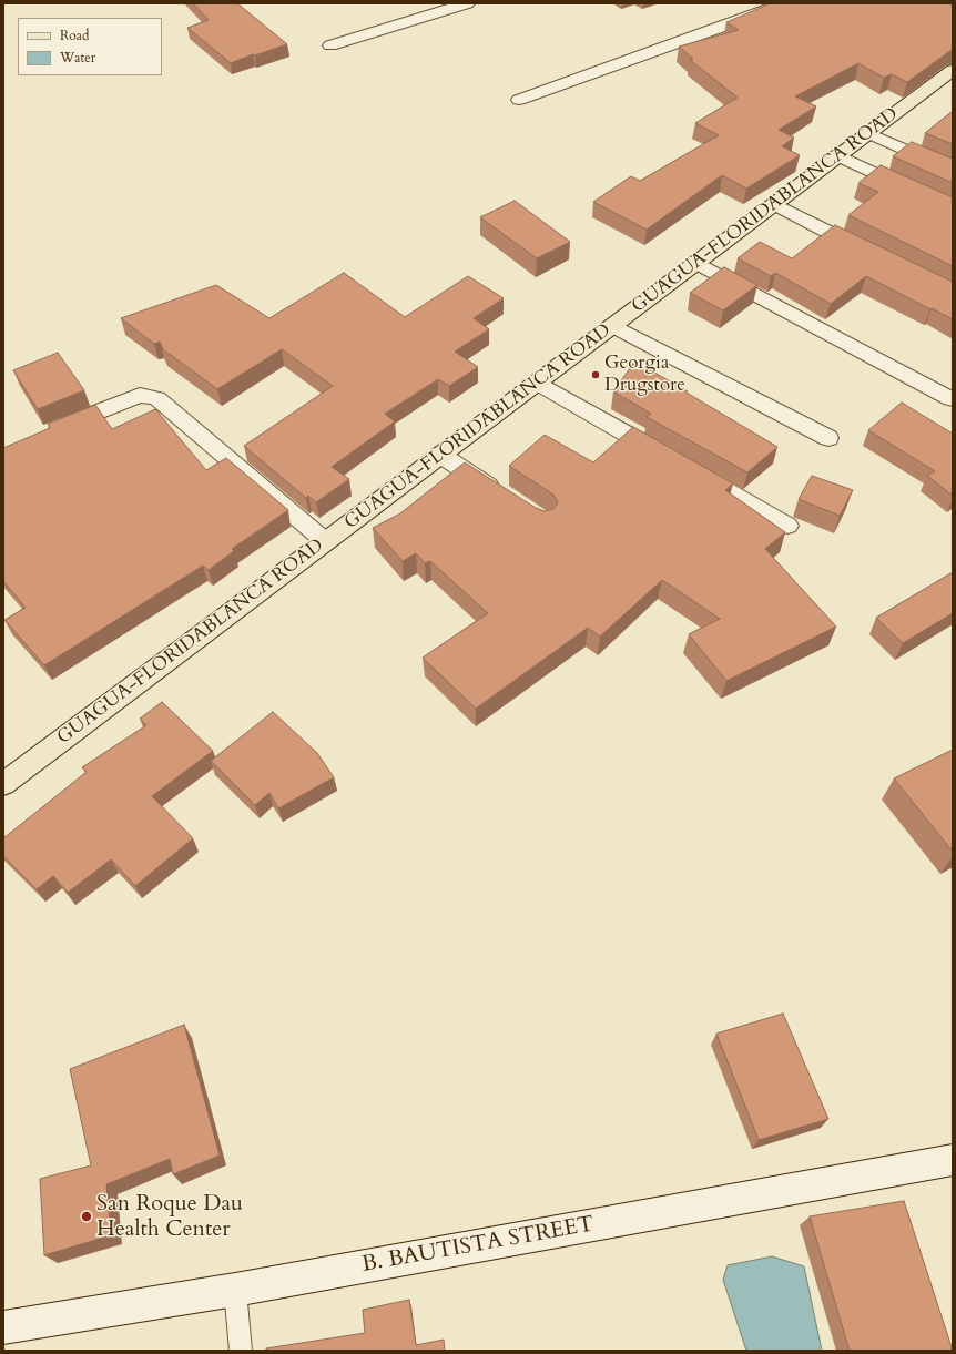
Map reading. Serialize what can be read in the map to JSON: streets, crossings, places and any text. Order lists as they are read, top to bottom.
{
  "streets": {
    "main road": ["GUAGUA-FLORIDABLANCA ROAD"],
    "street": ["B. BAUTISTA STREET"]
  },
  "places": ["Georgia Drugstore", "San Roque Dau Health Center"],
  "legend": ["Road", "Water"]
}
